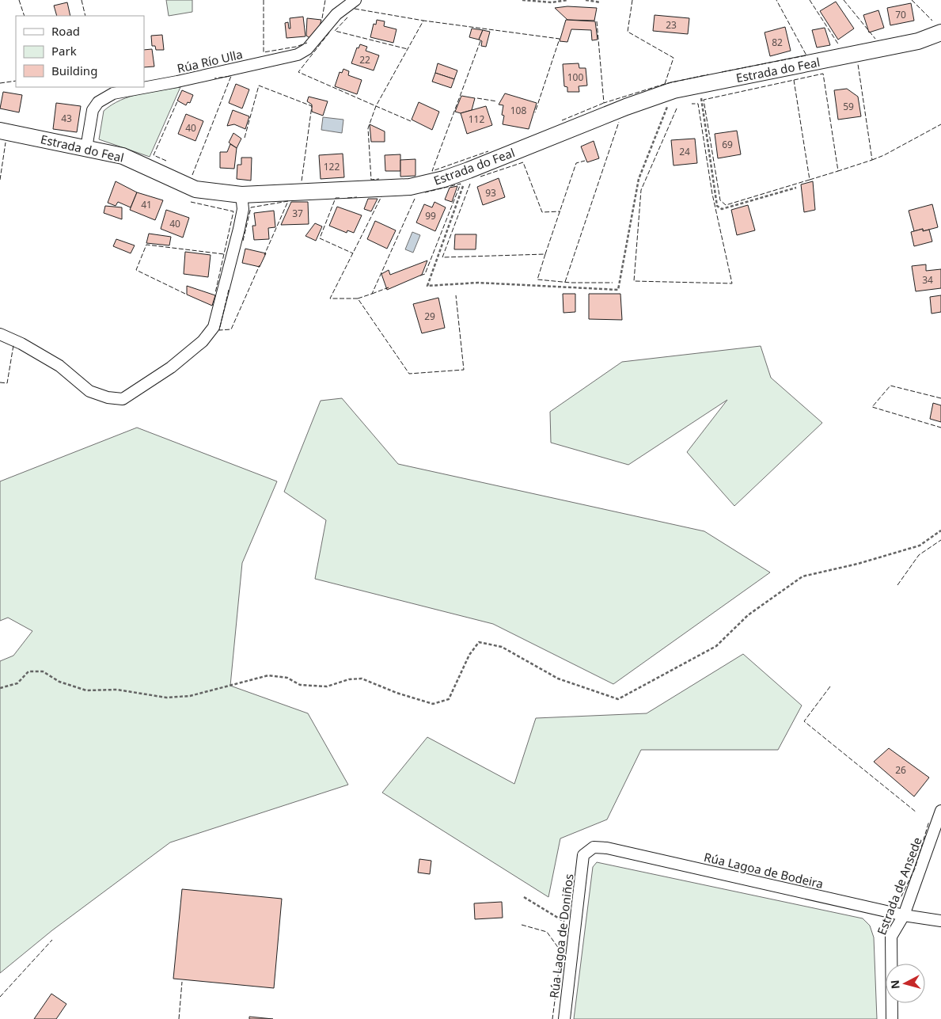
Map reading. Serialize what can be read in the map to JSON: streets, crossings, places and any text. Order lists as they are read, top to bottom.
{
  "streets": {
    "main road": ["Estrada do Feal"],
    "street": [
      "Rúa Río Ulla",
      "Rúa Lagoa de Bodeira",
      "Estrada de Ansede",
      "Rúa Lagoa de Doniños"
    ]
  },
  "crossings": [
    ["Rúa Río Ulla", "Estrada do Feal"],
    ["Rúa Lagoa de Bodeira", "Estrada de Ansede"],
    ["Rúa Lagoa de Bodeira", "Rúa Lagoa de Doniños"]
  ],
  "house_numbers": [
    "70",
    "23",
    "82",
    "22",
    "100",
    "59",
    "108",
    "43",
    "112",
    "40",
    "69",
    "24",
    "122",
    "93",
    "41",
    "37",
    "99",
    "40",
    "34",
    "29",
    "26"
  ],
  "legend": ["Road", "Park", "Building"],
  "north": "left"
}
